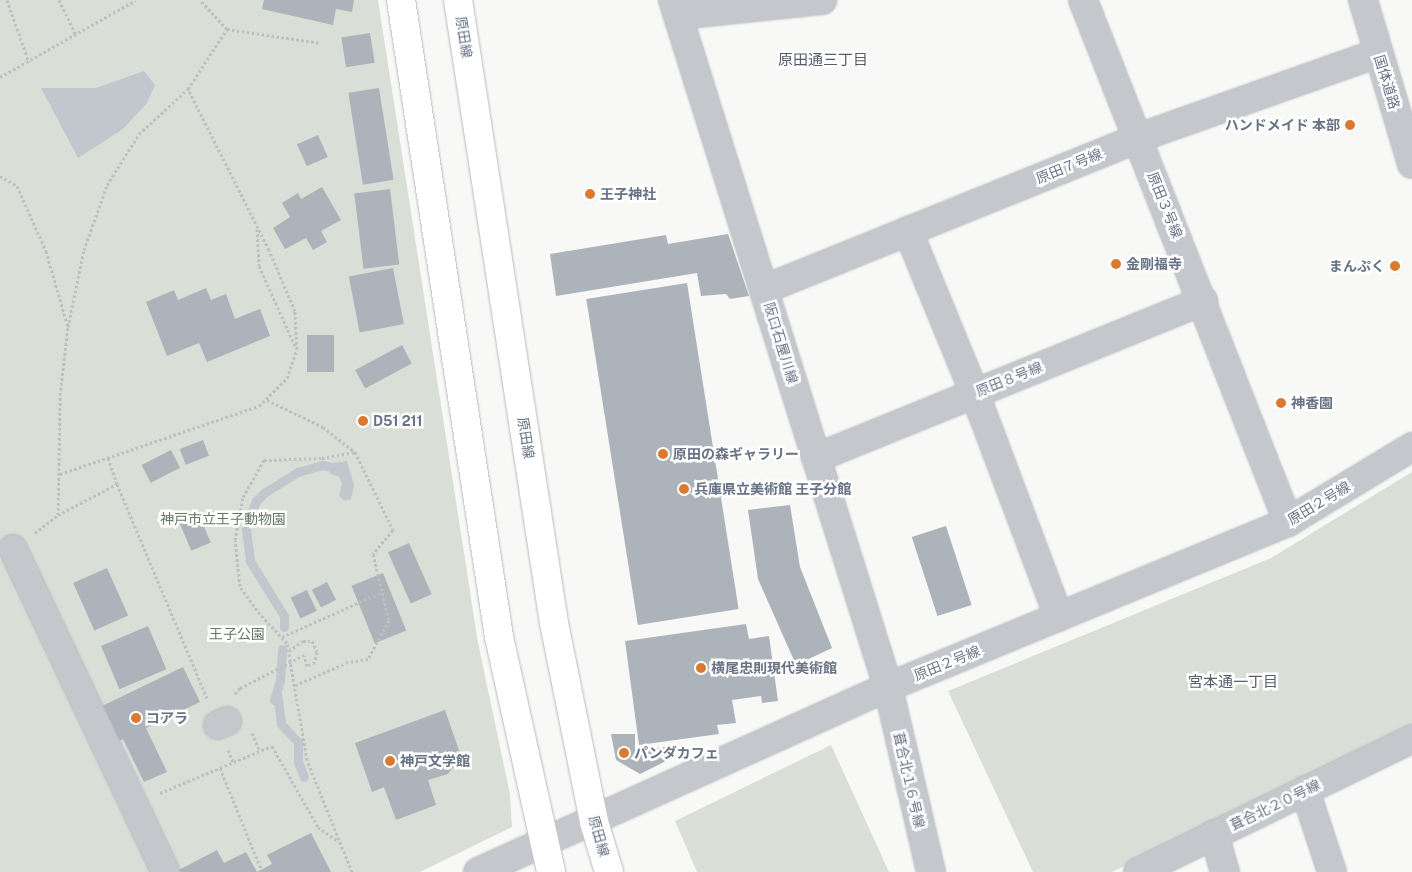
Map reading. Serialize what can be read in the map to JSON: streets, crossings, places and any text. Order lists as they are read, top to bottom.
{
  "streets": {
    "main road": ["原田線"],
    "street": [
      "国体道路",
      "原田７号線",
      "原田３号線",
      "阪口石屋川線",
      "原田８号線",
      "原田２号線",
      "葺合北１６号線",
      "葺合北２０号線"
    ]
  },
  "crossings": [
    ["原田線", "原田２号線"],
    ["国体道路", "原田７号線"],
    ["原田７号線", "原田３号線"],
    ["原田７号線", "阪口石屋川線"],
    ["原田３号線", "原田８号線"],
    ["原田３号線", "原田２号線"],
    ["阪口石屋川線", "原田８号線"],
    ["阪口石屋川線", "原田２号線"],
    ["阪口石屋川線", "葺合北１６号線"],
    ["原田２号線", "葺合北１６号線"]
  ],
  "districts": ["原田通三丁目", "宮本通一丁目"],
  "parks": ["神戸市立王子動物園", "王子公園"],
  "places": [
    "ハンドメイド 本部",
    "王子神社",
    "金剛福寺",
    "まんぷく",
    "神香園",
    "D51 211",
    "原田の森ギャラリー",
    "兵庫県立美術館 王子分館",
    "横尾忠則現代美術館",
    "コアラ",
    "パンダカフェ",
    "神戸文学館"
  ]
}
